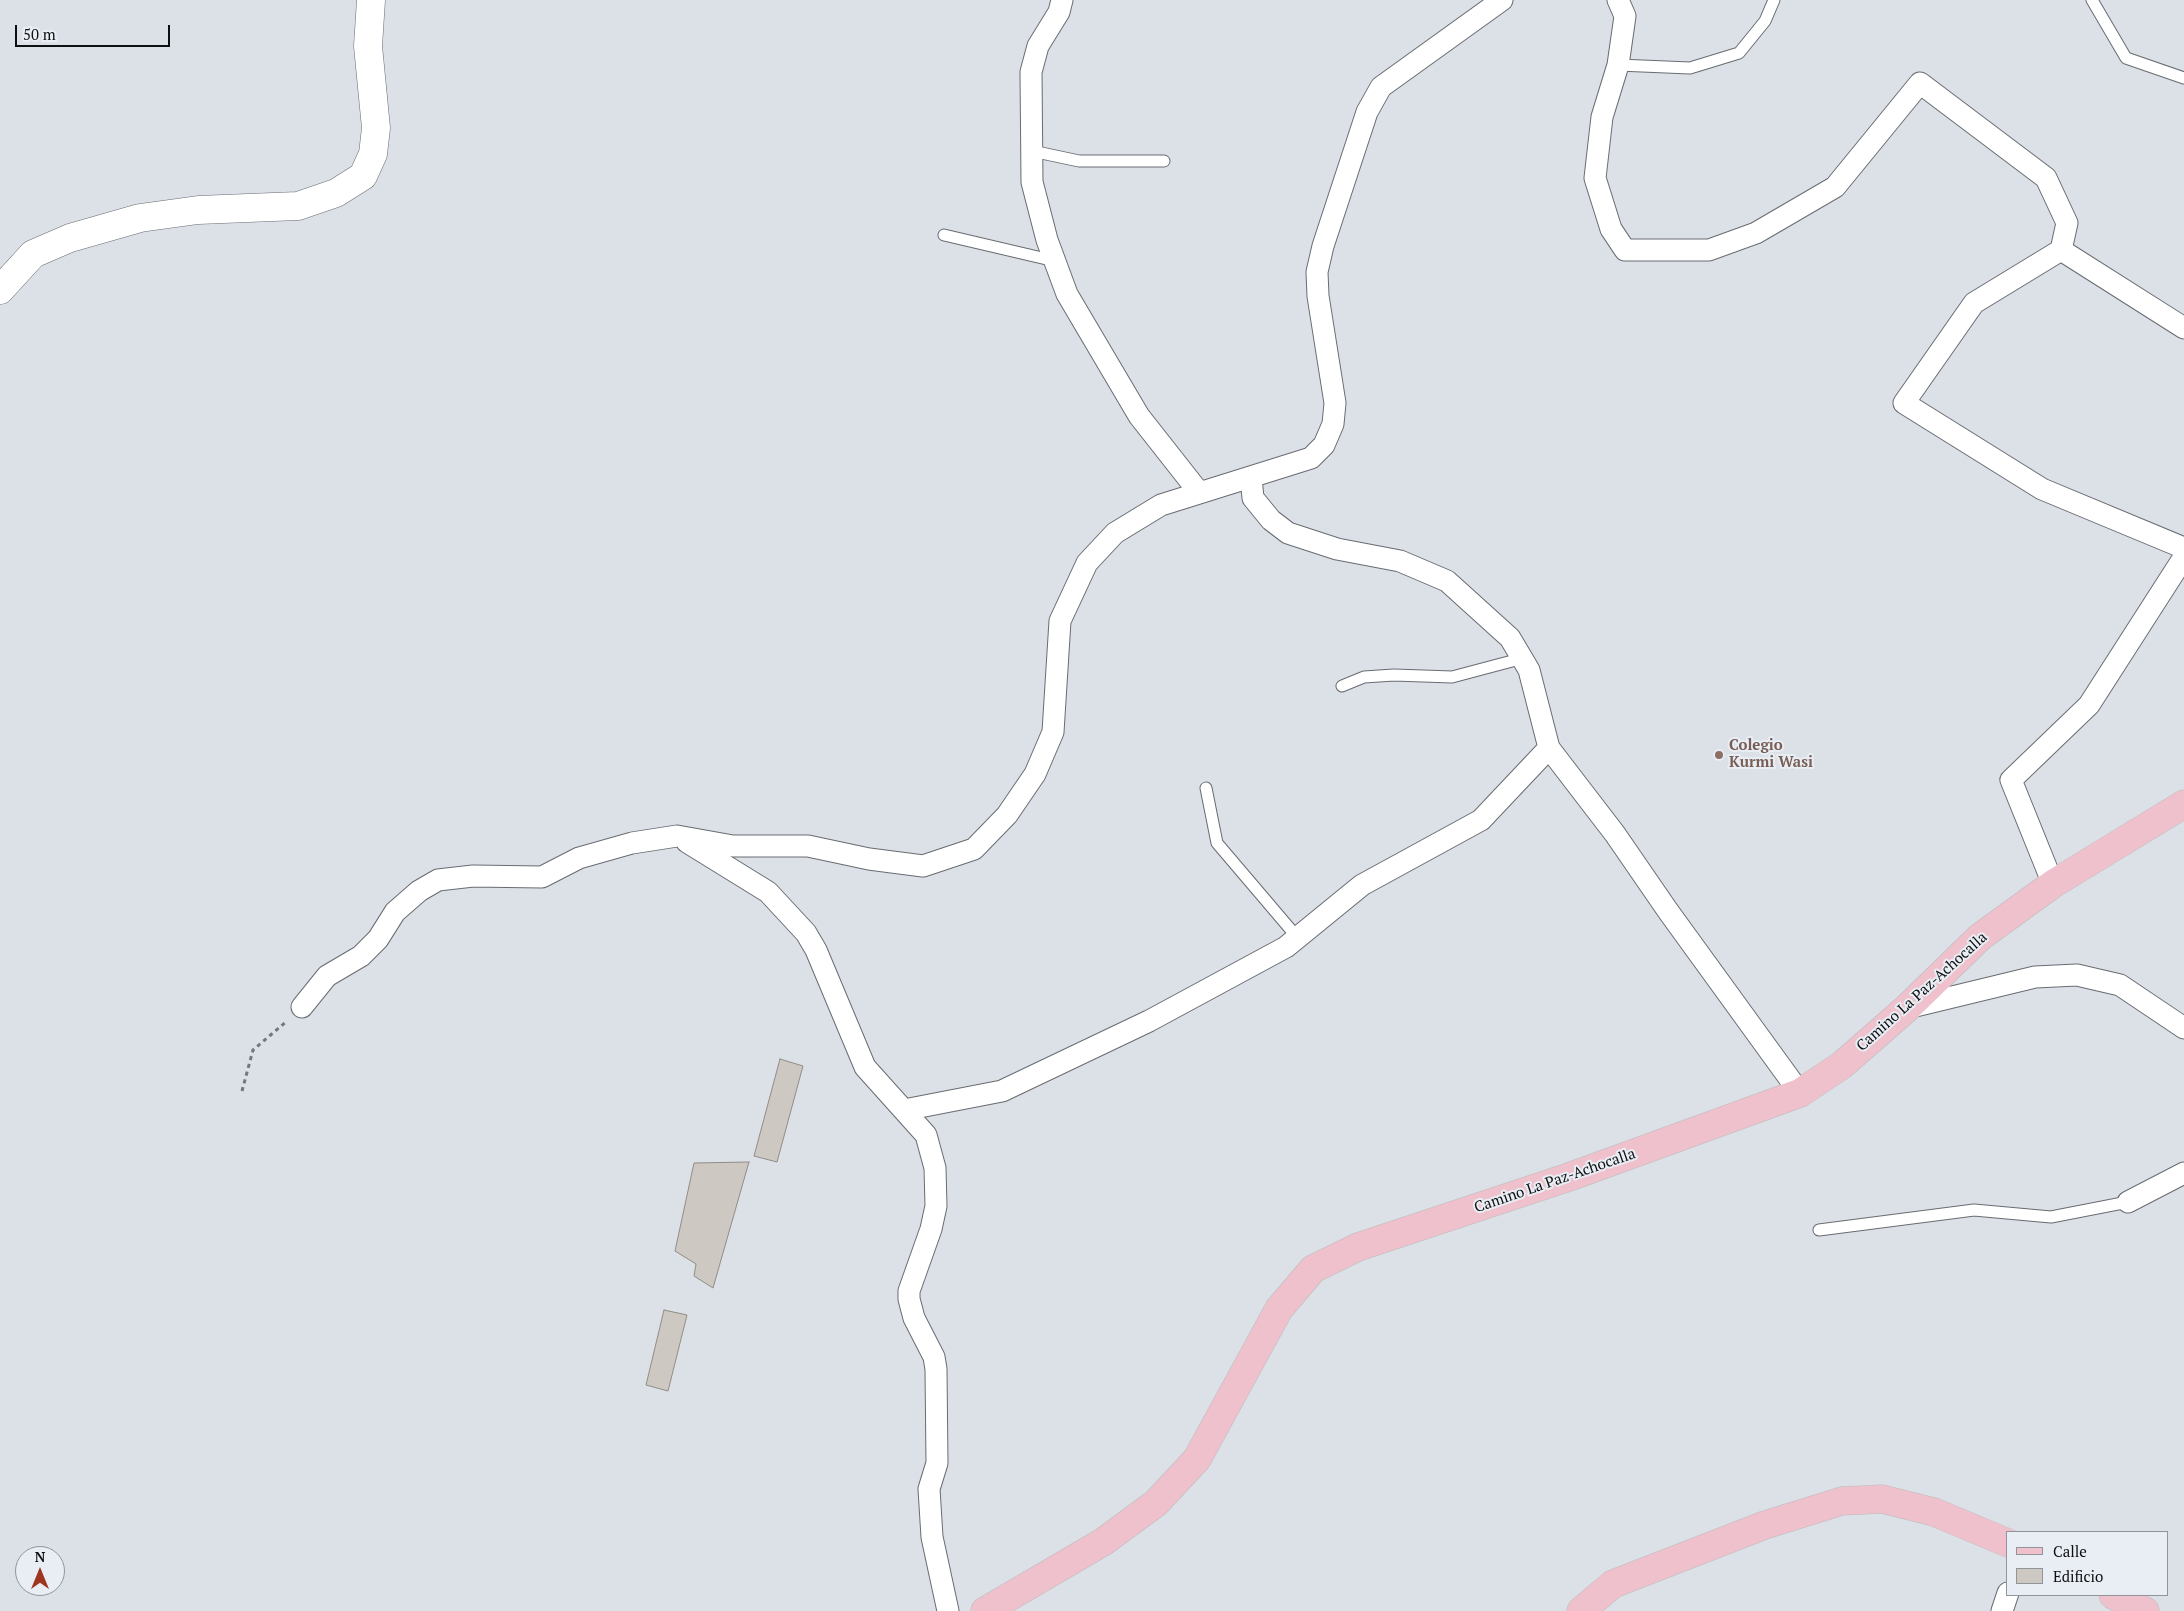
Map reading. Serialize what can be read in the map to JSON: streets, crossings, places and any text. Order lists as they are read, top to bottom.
{
  "streets": {
    "main road": ["Camino La Paz-Achocalla"]
  },
  "places": ["Colegio Kurmi Wasi"],
  "legend": ["Calle", "Edificio"],
  "scale_bar": "50 m",
  "north": "top"
}
